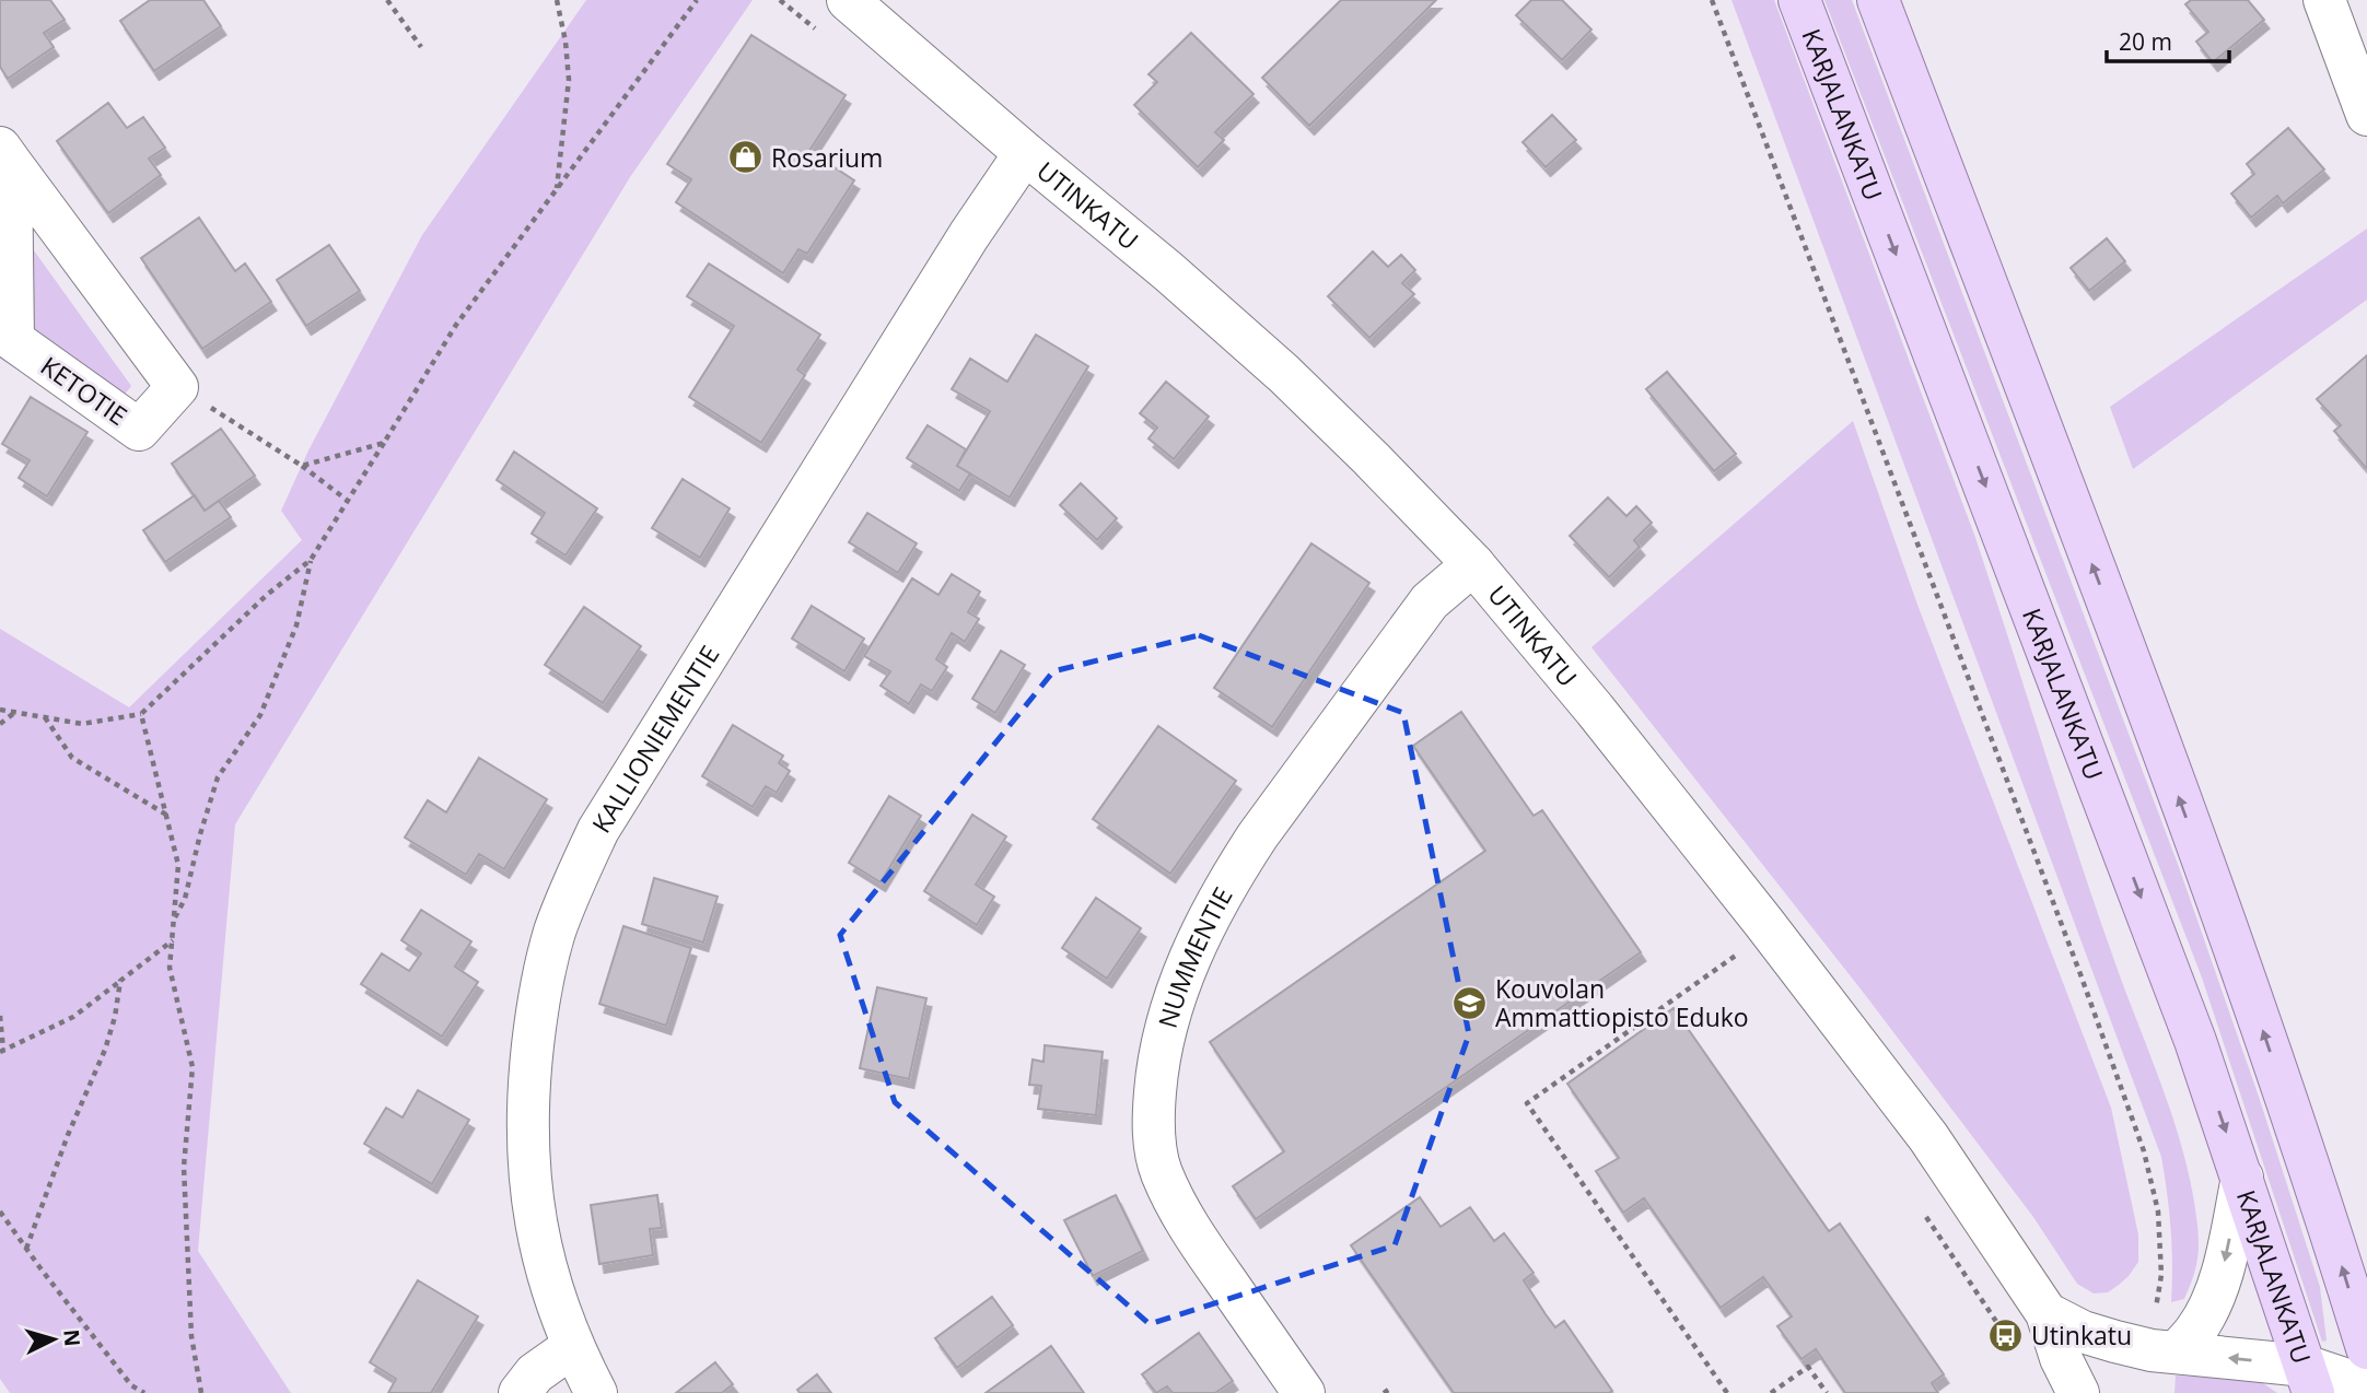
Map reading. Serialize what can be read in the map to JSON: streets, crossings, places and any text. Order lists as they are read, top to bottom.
{
  "streets": {
    "main road": ["KARJALANKATU"],
    "street": [
      "UTINKATU",
      "KETOTIE",
      "KALLIONIEMENTIE",
      "NUMMENTIE"
    ]
  },
  "crossings": [
    ["UTINKATU", "KALLIONIEMENTIE"],
    ["UTINKATU", "NUMMENTIE"]
  ],
  "places": {
    "shop": ["Rosarium"],
    "school or university": ["Kouvolan Ammattiopisto Eduko"],
    "bus stop": ["Utinkatu"]
  },
  "scale_bar": "20 m",
  "north": "right"
}
